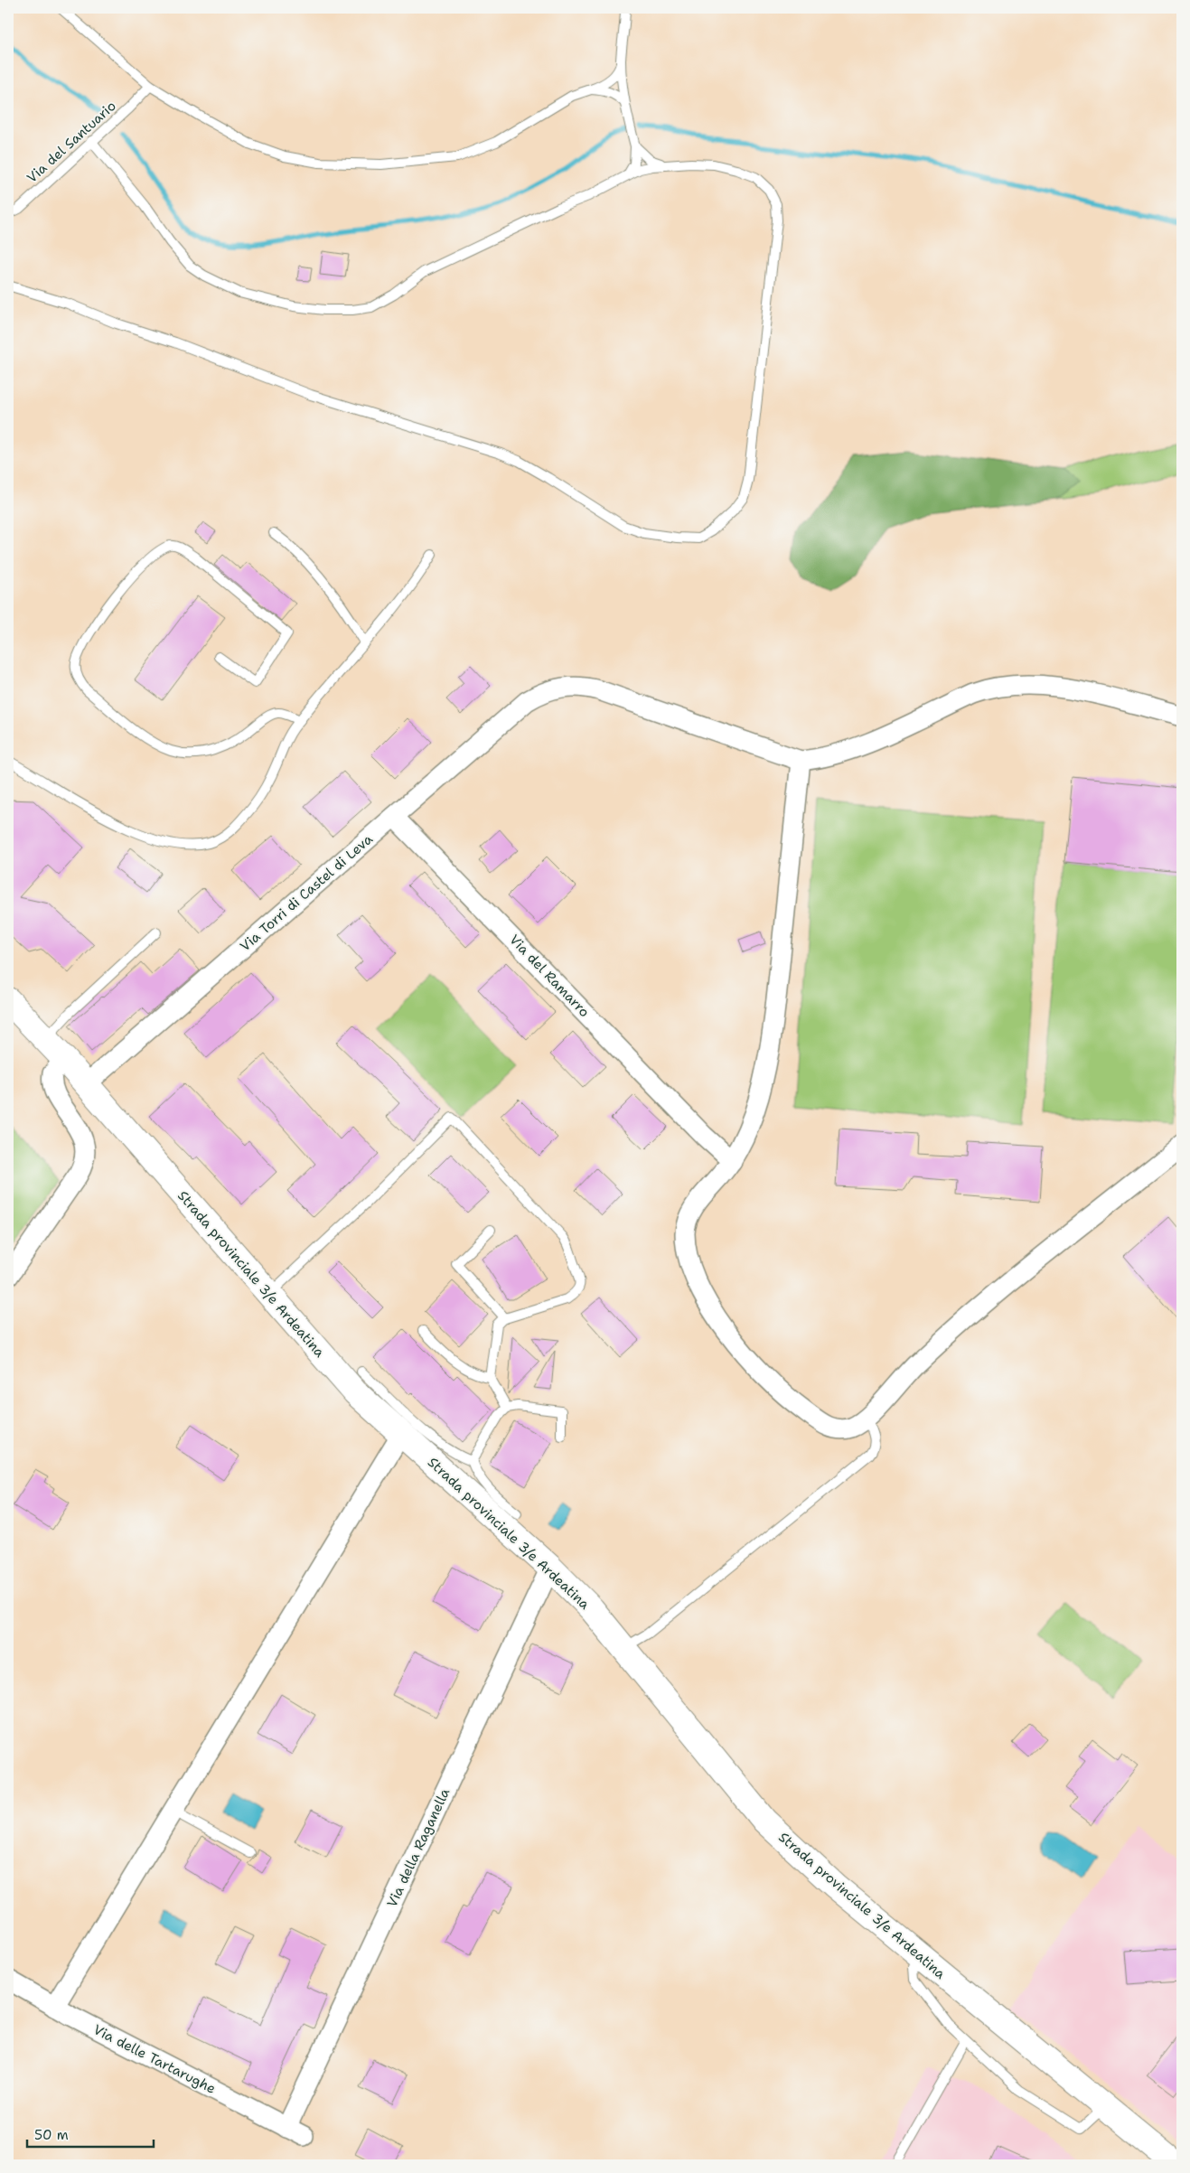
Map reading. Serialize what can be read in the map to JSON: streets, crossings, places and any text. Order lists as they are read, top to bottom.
{
  "streets": {
    "main road": ["Strada provinciale 3/e Ardeatina"],
    "street": [
      "Via Torri di Castel di Leva",
      "Via del Ramarro",
      "Via della Raganella",
      "Via delle Tartarughe"
    ],
    "lane": ["Via del Santuario"]
  },
  "crossings": [
    ["Via Torri di Castel di Leva", "Via del Ramarro"],
    ["Via Torri di Castel di Leva", "Strada provinciale 3/e Ardeatina"],
    ["Strada provinciale 3/e Ardeatina", "Via della Raganella"],
    ["Via della Raganella", "Via delle Tartarughe"]
  ],
  "scale_bar": "50 m"
}
